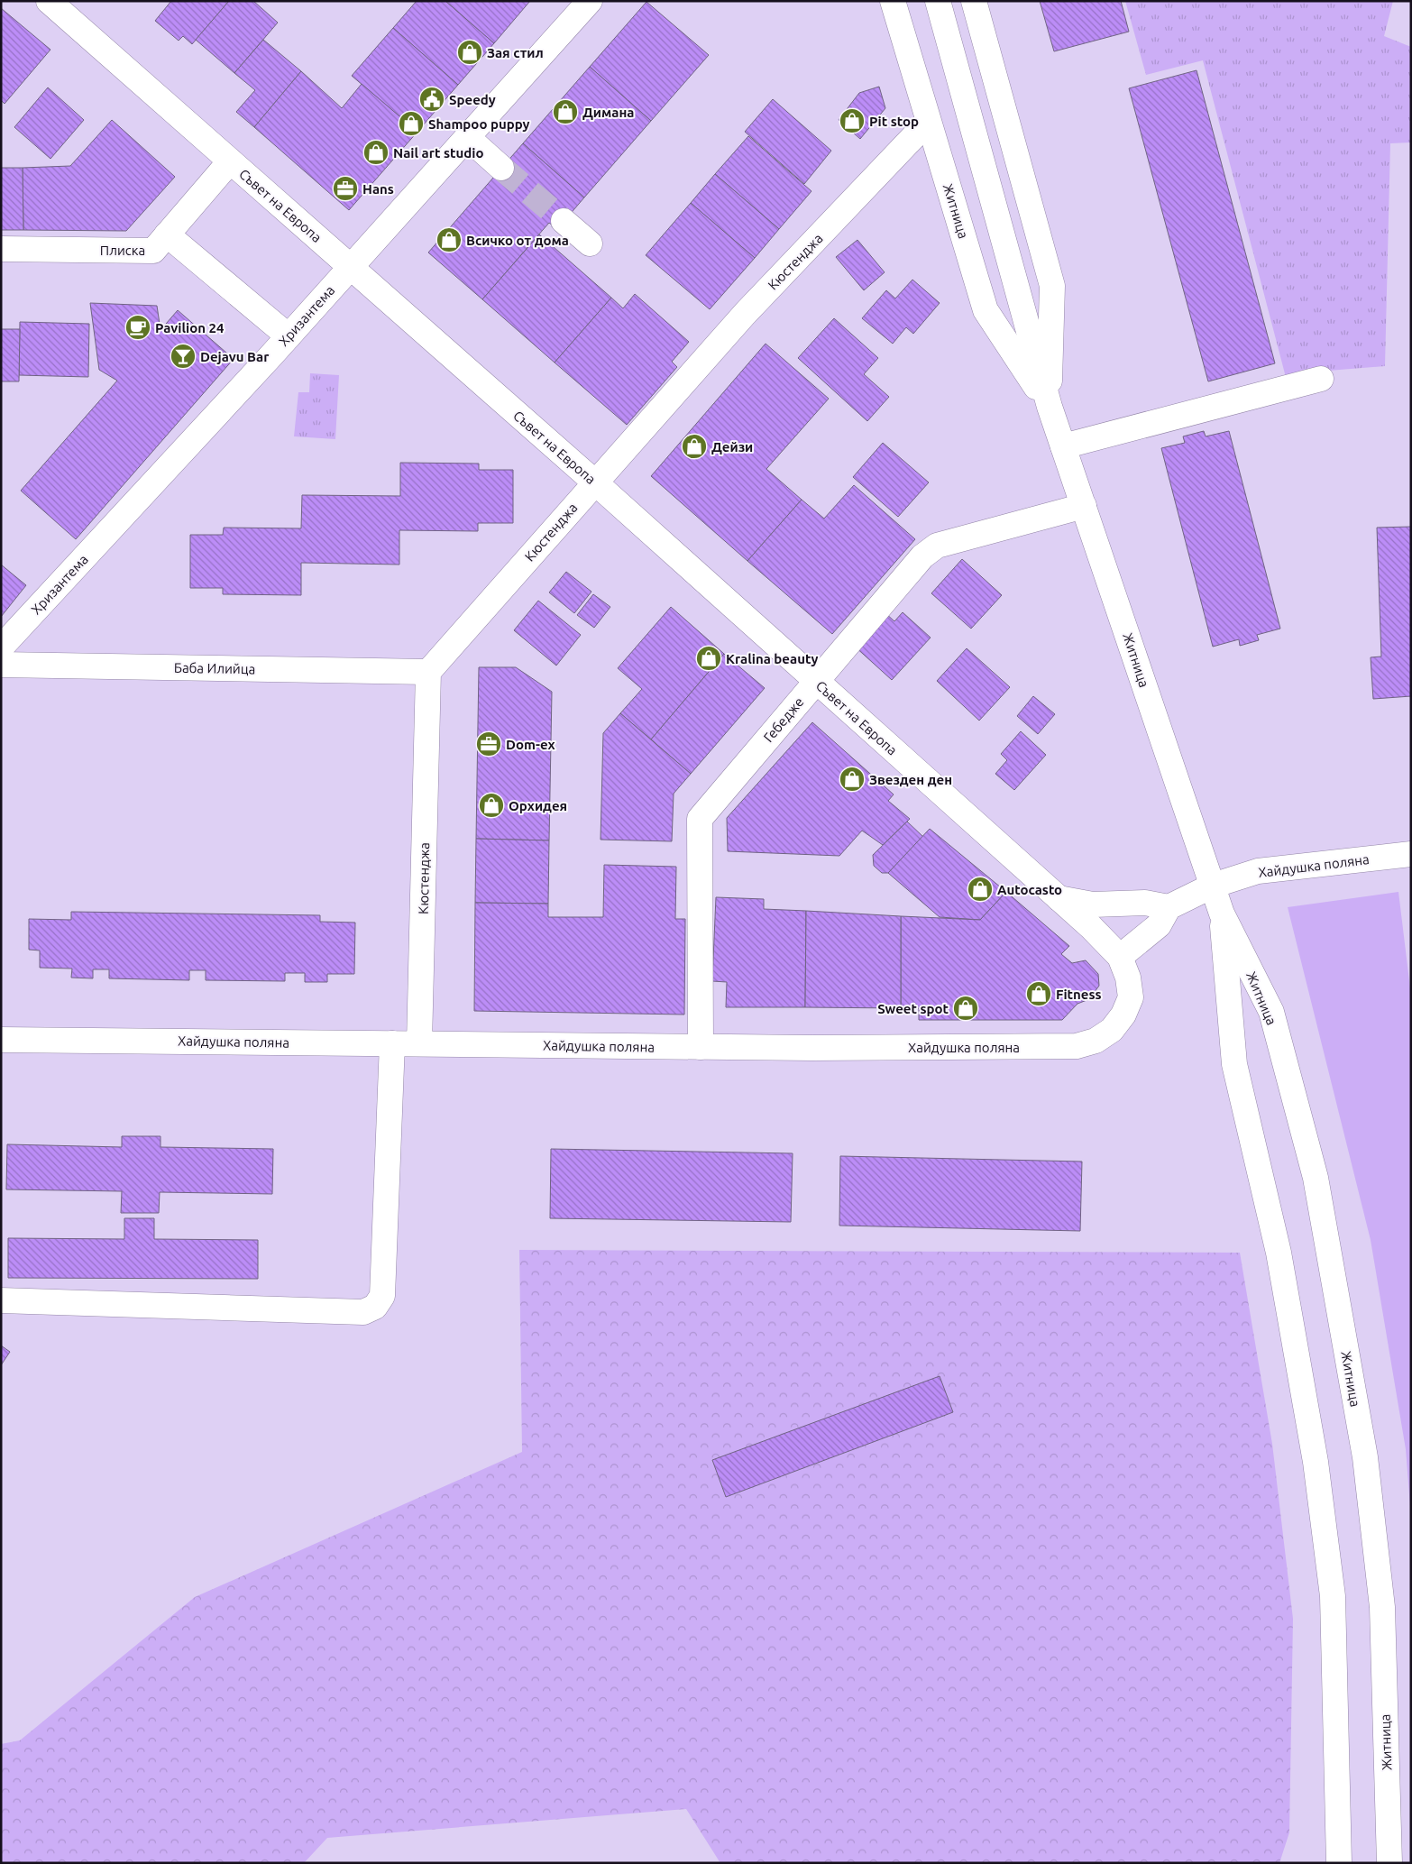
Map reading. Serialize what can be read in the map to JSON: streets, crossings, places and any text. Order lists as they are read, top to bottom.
{
  "streets": {
    "street": [
      "Съвет на Европа",
      "Житница",
      "Плиска",
      "Кюстенджа",
      "Хризантема",
      "Баба Илийца",
      "Гебедже",
      "Хайдушка поляна"
    ]
  },
  "crossings": [
    ["Съвет на Европа", "Плиска"],
    ["Съвет на Европа", "Кюстенджа"],
    ["Съвет на Европа", "Хризантема"],
    ["Съвет на Европа", "Гебедже"],
    ["Съвет на Европа", "Хайдушка поляна"],
    ["Житница", "Кюстенджа"],
    ["Житница", "Гебедже"],
    ["Житница", "Хайдушка поляна"],
    ["Кюстенджа", "Баба Илийца"],
    ["Кюстенджа", "Хайдушка поляна"],
    ["Гебедже", "Хайдушка поляна"]
  ],
  "places": {
    "shop": [
      "Зая стил",
      "Димана",
      "Pit stop",
      "Shampoo puppy",
      "Nail art studio",
      "Всичко от дома",
      "Дейзи",
      "Kralina beauty",
      "Звезден ден",
      "Орхидея",
      "Autocasto",
      "Fitness",
      "Sweet spot"
    ],
    "public building": ["Speedy"],
    "office": ["Hans", "Dom-ex"],
    "cafe": ["Pavilion 24"],
    "bar": ["Dejavu Bar"]
  }
}
